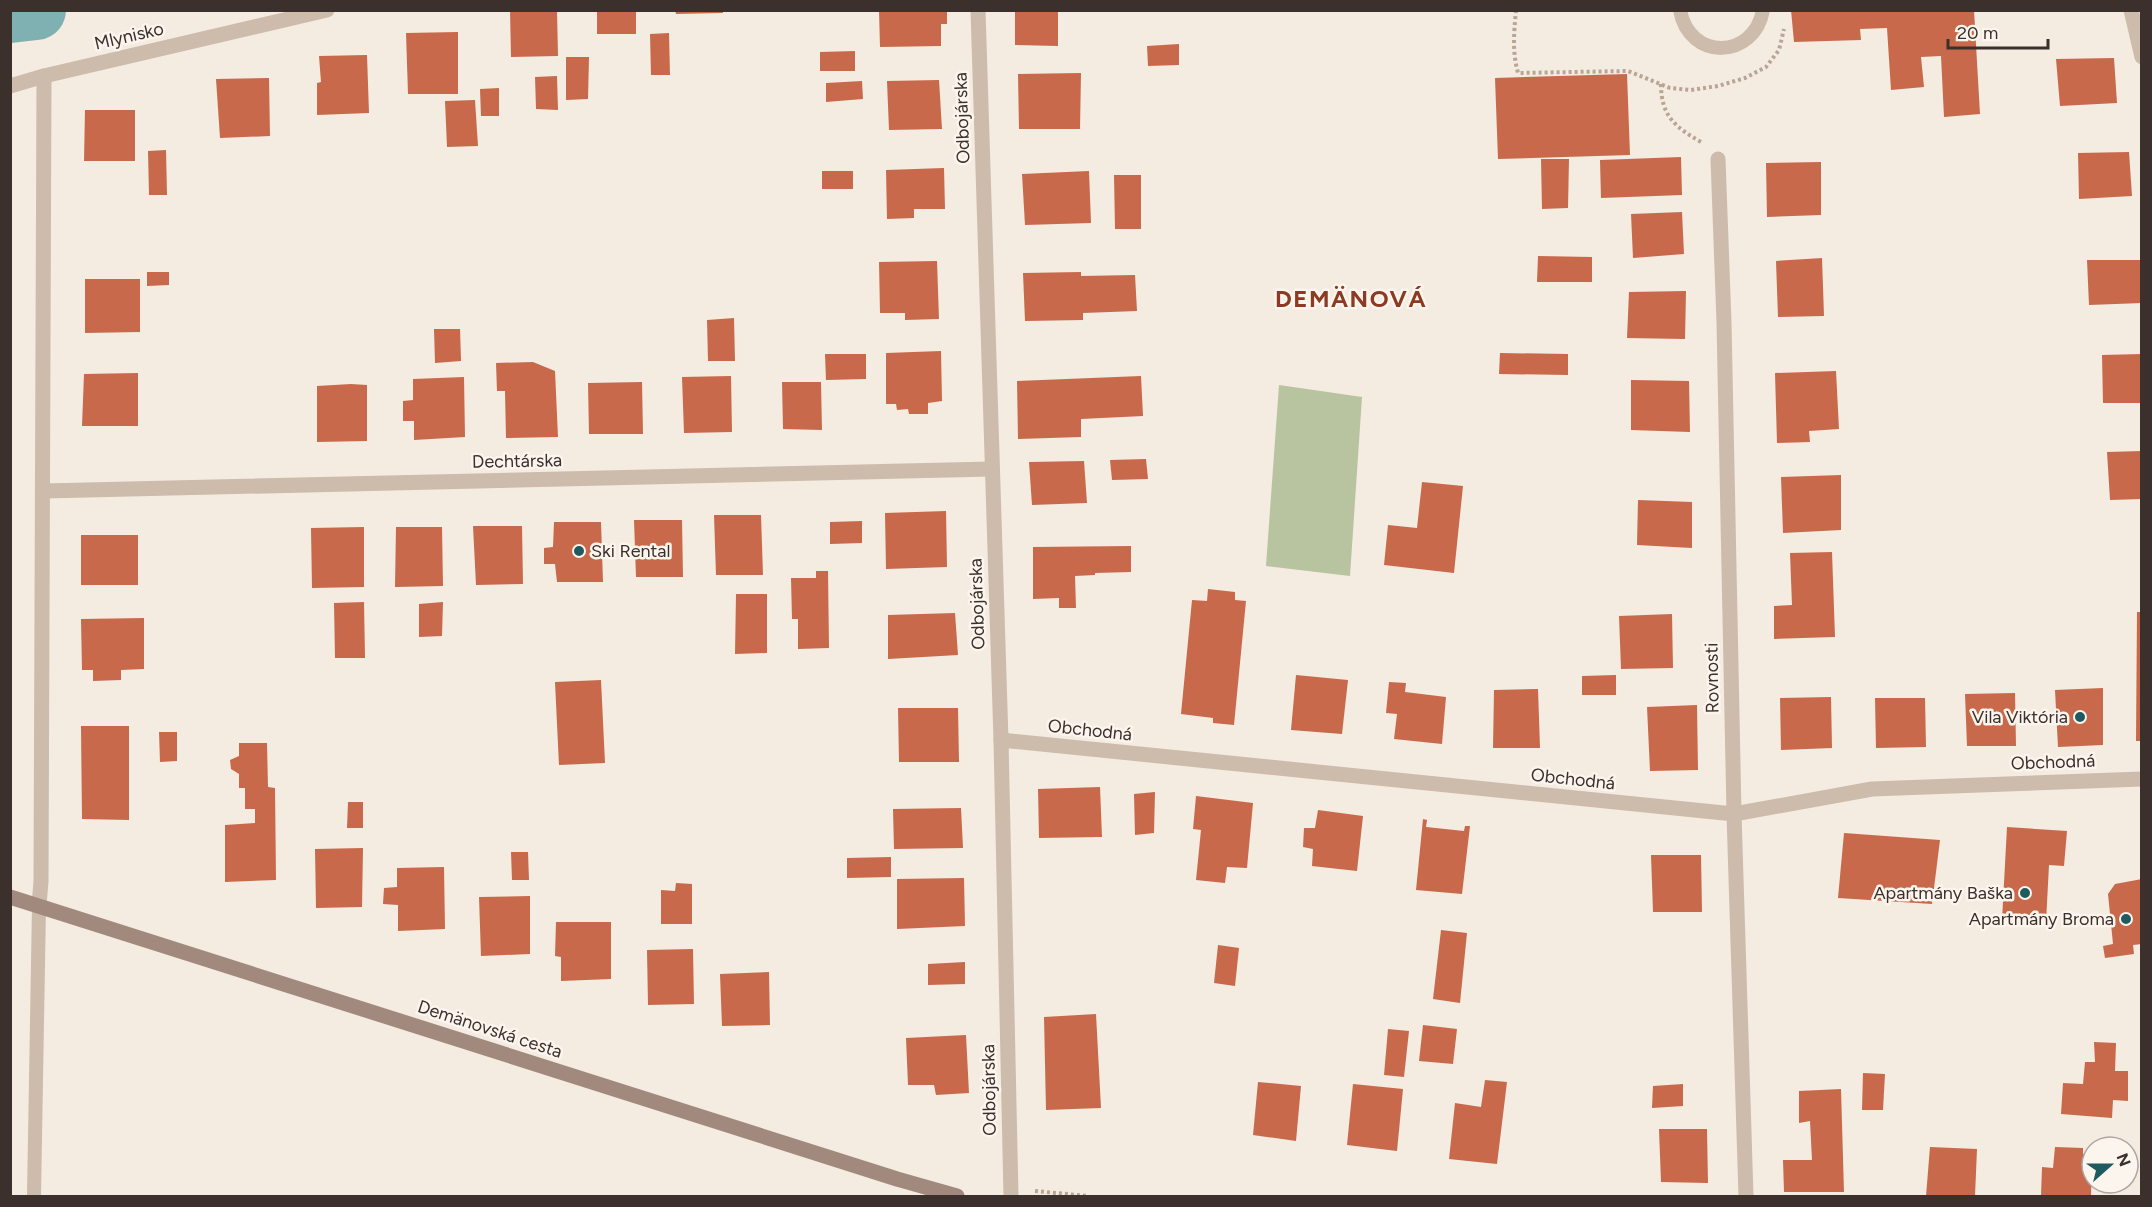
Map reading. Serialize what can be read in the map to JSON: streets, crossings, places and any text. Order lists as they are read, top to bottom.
{
  "streets": {
    "main road": ["Demänovská cesta"],
    "street": [
      "Mlynisko",
      "Odbojárska",
      "Dechtárska",
      "Rovnosti",
      "Obchodná"
    ]
  },
  "crossings": [
    ["Odbojárska", "Dechtárska"],
    ["Odbojárska", "Obchodná"],
    ["Rovnosti", "Obchodná"]
  ],
  "districts": ["DEMÄNOVÁ"],
  "places": [
    "Ski Rental",
    "Vila Viktória",
    "Apartmány Baška",
    "Apartmány Broma"
  ],
  "scale_bar": "20 m",
  "north": "right"
}
